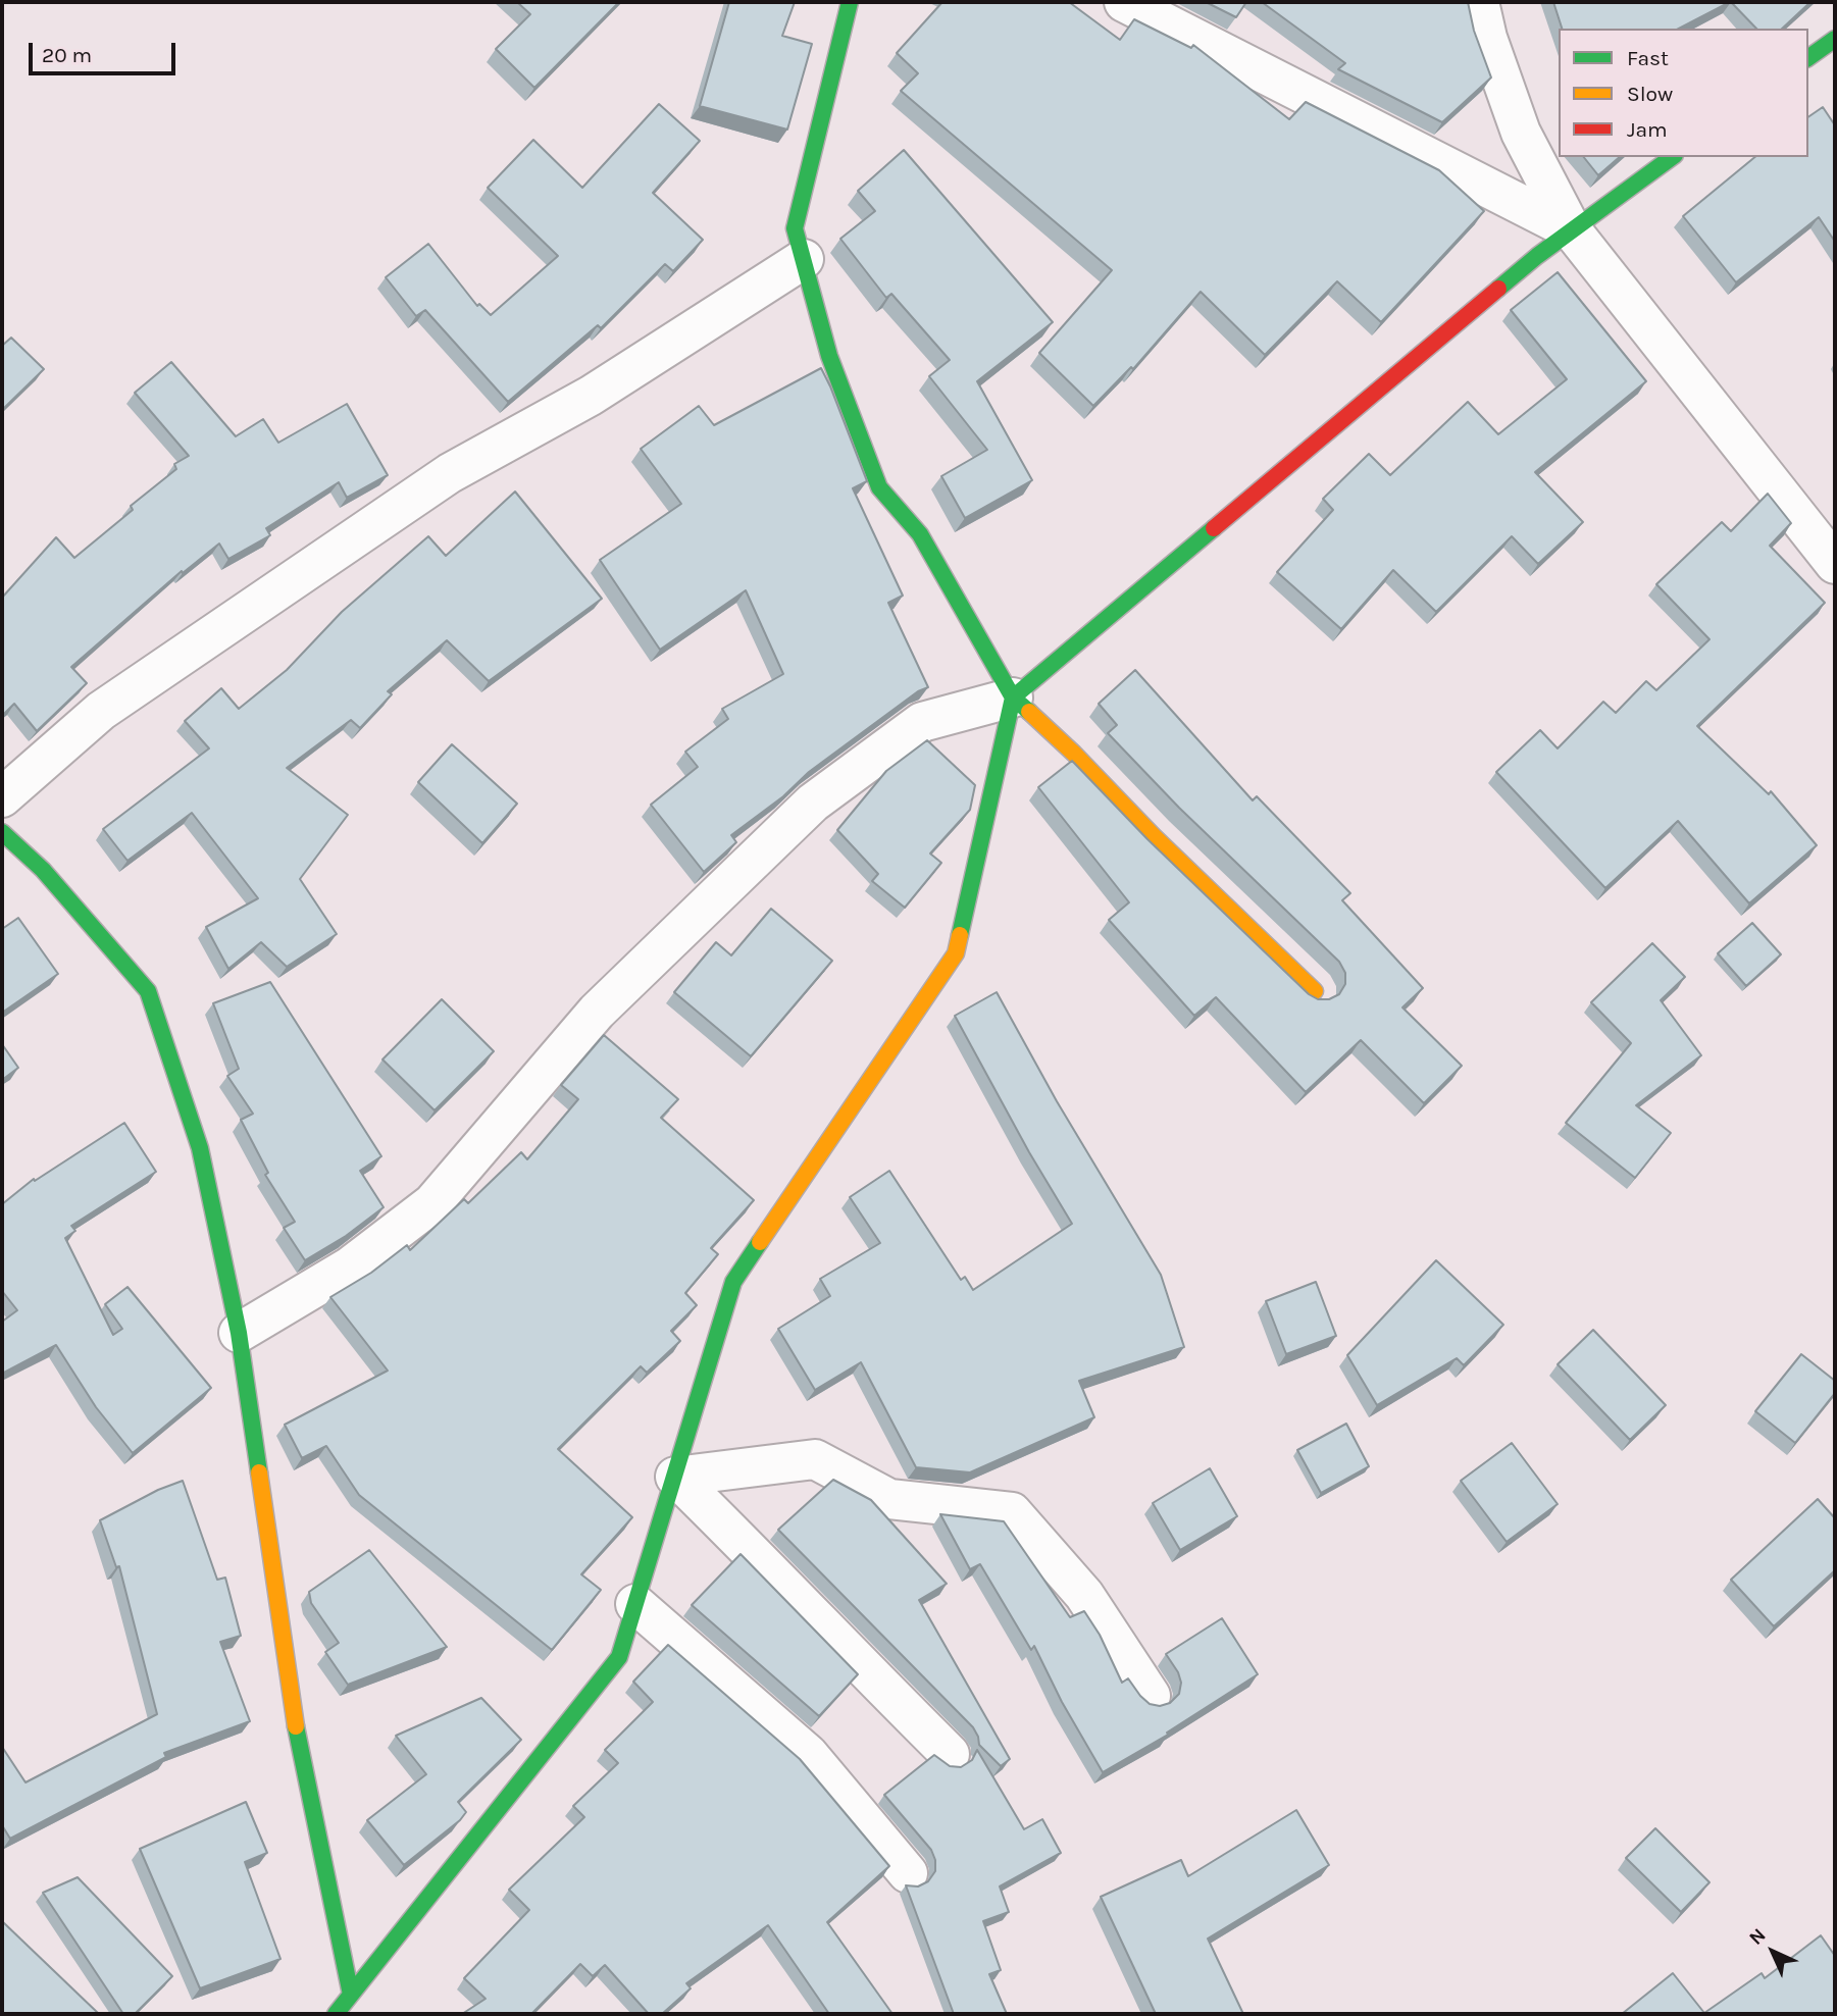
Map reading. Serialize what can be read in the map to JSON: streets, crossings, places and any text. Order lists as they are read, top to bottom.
{
  "legend": ["Fast", "Slow", "Jam"],
  "scale_bar": "20 m",
  "north": "top left"
}
